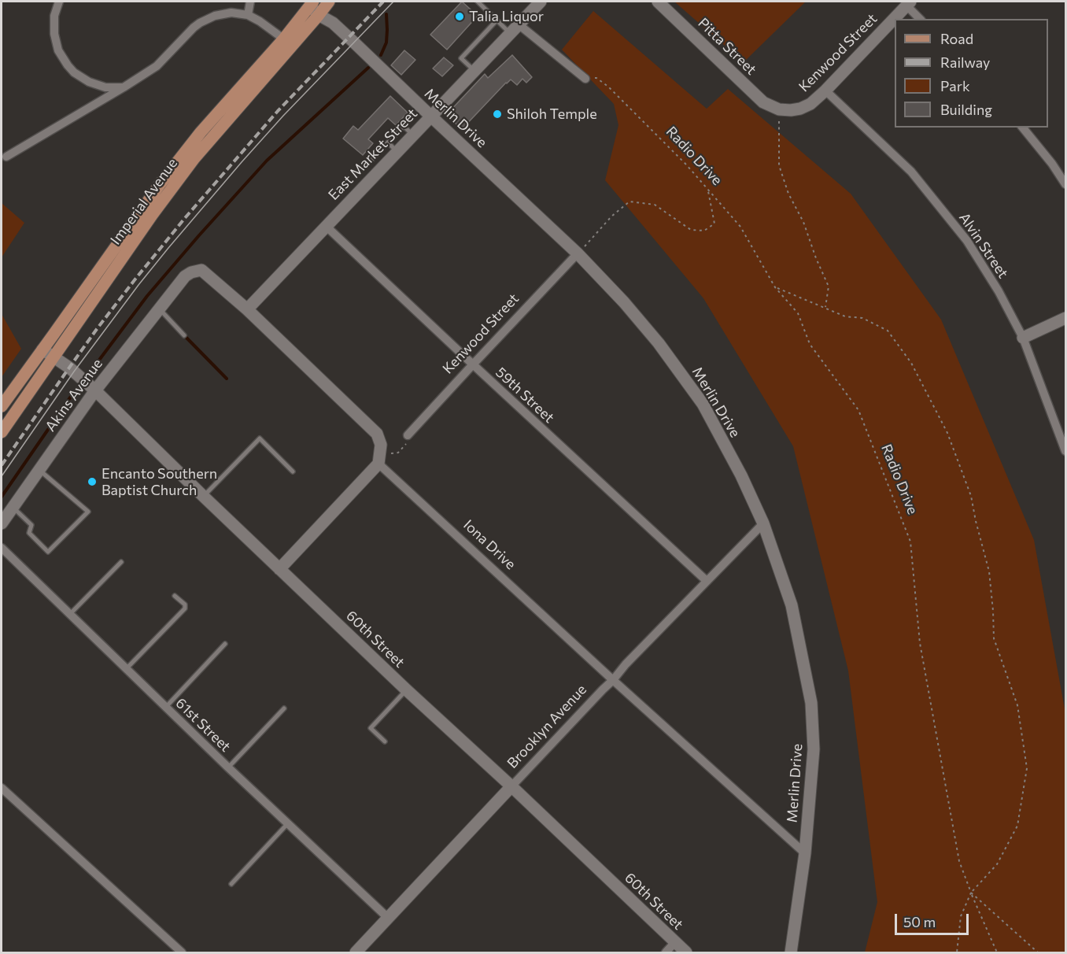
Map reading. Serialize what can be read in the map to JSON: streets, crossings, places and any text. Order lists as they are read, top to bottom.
{
  "streets": {
    "main road": ["Imperial Avenue"],
    "street": [
      "Pitta Street",
      "Kenwood Street",
      "Merlin Drive",
      "East Market Street",
      "Alvin Street",
      "Akins Avenue",
      "59th Street",
      "Iona Drive",
      "60th Street",
      "61st Street",
      "Brooklyn Avenue"
    ],
    "path": ["Radio Drive"]
  },
  "crossings": [
    ["Pitta Street", "Kenwood Street"],
    ["Kenwood Street", "Merlin Drive"],
    ["Kenwood Street", "Alvin Street"],
    ["Kenwood Street", "59th Street"],
    ["Merlin Drive", "East Market Street"],
    ["Merlin Drive", "Imperial Avenue"],
    ["Merlin Drive", "Iona Drive"],
    ["Merlin Drive", "Brooklyn Avenue"],
    ["East Market Street", "Akins Avenue"],
    ["East Market Street", "59th Street"],
    ["Imperial Avenue", "60th Street"],
    ["Akins Avenue", "60th Street"],
    ["59th Street", "Brooklyn Avenue"],
    ["Iona Drive", "Brooklyn Avenue"],
    ["60th Street", "Brooklyn Avenue"],
    ["61st Street", "Brooklyn Avenue"]
  ],
  "places": ["Talia Liquor", "Shiloh Temple", "Encanto Southern Baptist Church"],
  "legend": [
    "Road",
    "Railway",
    "Park",
    "Building"
  ],
  "scale_bar": "50 m"
}
